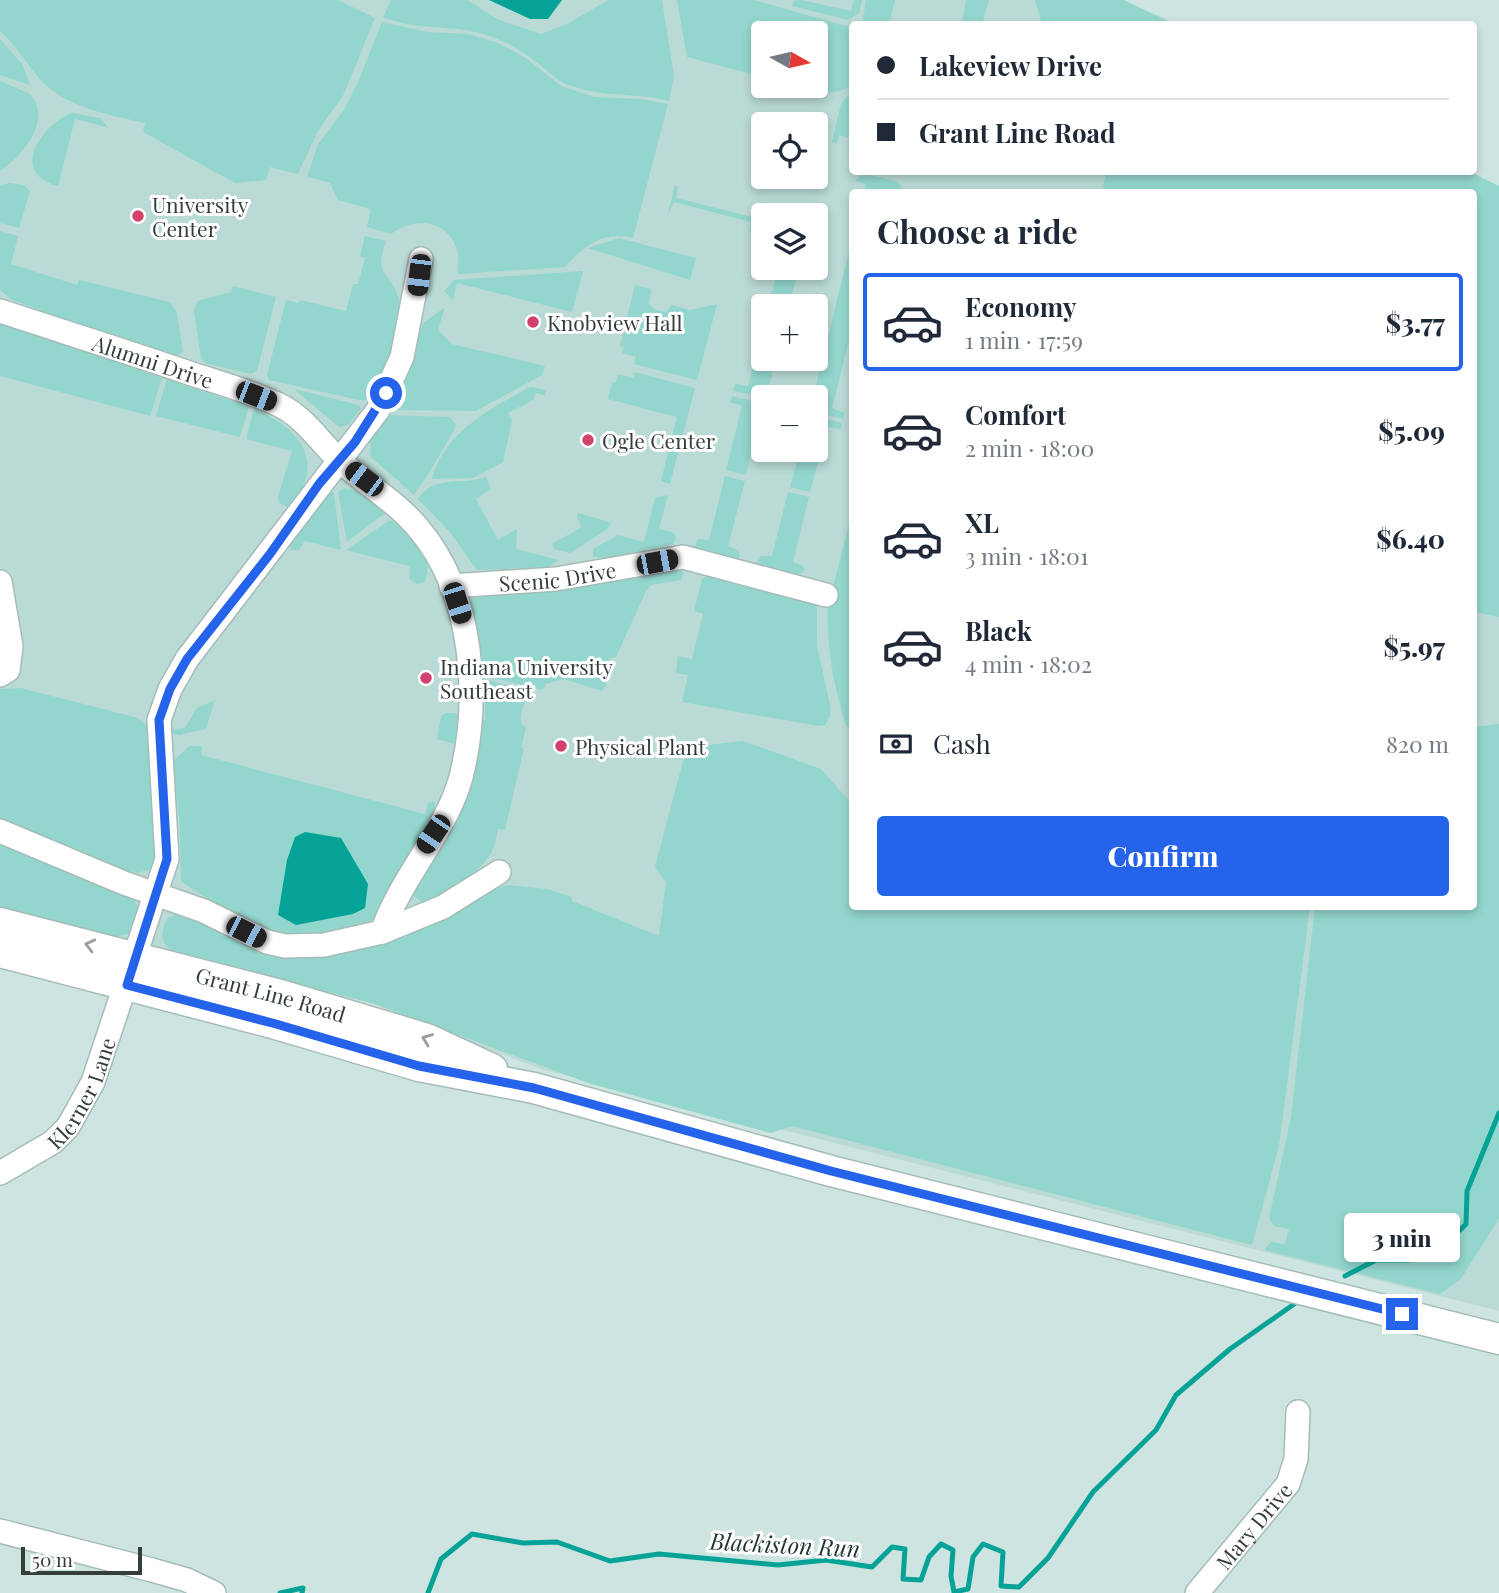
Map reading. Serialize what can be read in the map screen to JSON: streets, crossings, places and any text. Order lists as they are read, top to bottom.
{
  "streets": {
    "main road": ["Grant Line Road"],
    "street": [
      "Alumni Drive",
      "Scenic Drive",
      "Klerner Lane",
      "Mary Drive"
    ]
  },
  "crossings": [
    ["Alumni Drive", "Scenic Drive"],
    ["Alumni Drive", "Klerner Lane"],
    ["Grant Line Road", "Klerner Lane"]
  ],
  "water": ["Blackiston Run"],
  "places": [
    "University Center",
    "Knobview Hall",
    "Ogle Center",
    "Indiana University Southeast",
    "Physical Plant"
  ],
  "scale_bar": "50 m",
  "north": "right",
  "page": {
    "map_buttons": ["+", "−"],
    "banner": ["Lakeview Drive", "Grant Line Road"],
    "heading": "Choose a ride",
    "list": [
      {
        "name": "Economy",
        "note": "1 min · 17:59",
        "value": "$3.77"
      },
      {
        "name": "Comfort",
        "note": "2 min · 18:00",
        "value": "$5.09"
      },
      {
        "name": "XL",
        "note": "3 min · 18:01",
        "value": "$6.40"
      },
      {
        "name": "Black",
        "note": "4 min · 18:02",
        "value": "$5.97"
      }
    ],
    "pay": ["Cash", "820 m"],
    "buttons": "Confirm",
    "bubble": "3 min",
    "scale": "50 m"
  }
}
